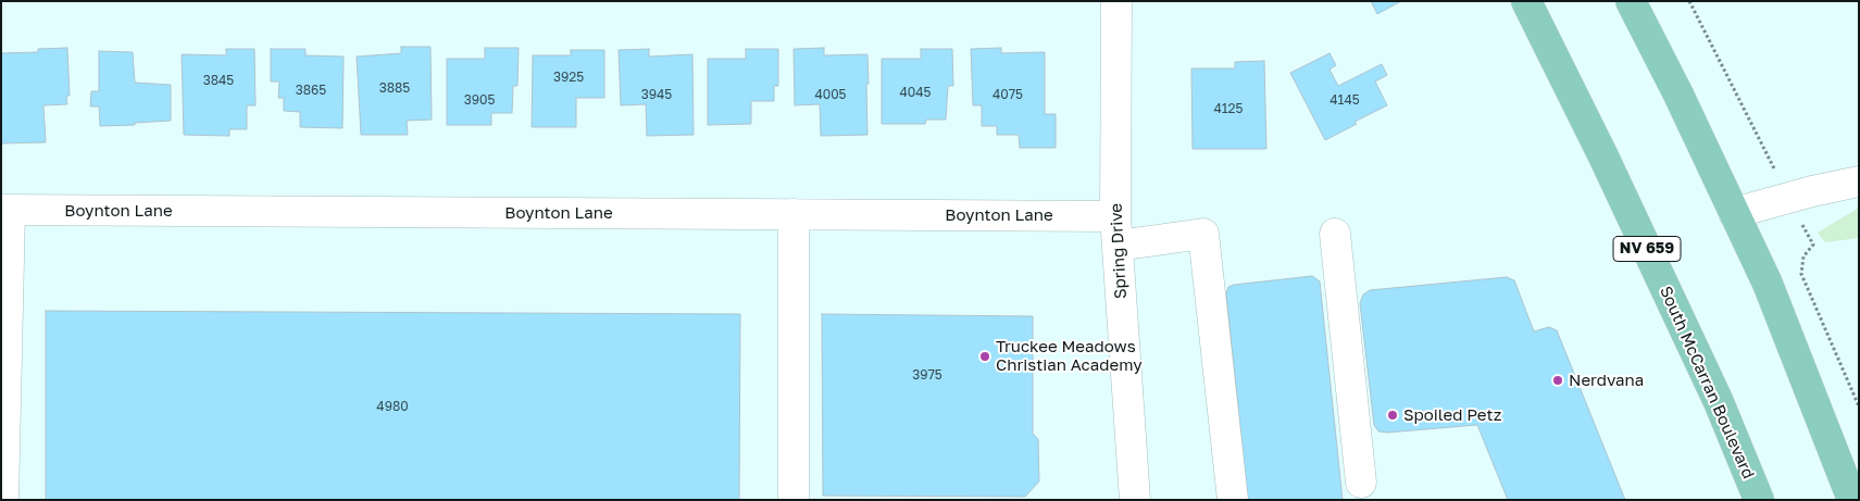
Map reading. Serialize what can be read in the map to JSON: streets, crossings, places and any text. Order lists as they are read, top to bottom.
{
  "streets": {
    "main road": ["NV 659", "South McCarran Boulevard"],
    "street": ["Boynton Lane", "Spring Drive"]
  },
  "crossings": [
    ["Boynton Lane", "Spring Drive"]
  ],
  "places": ["Truckee Meadows Christian Academy", "Nerdvana", "Spoiled Petz"],
  "house_numbers": [
    "3925",
    "3845",
    "3885",
    "3865",
    "4045",
    "3945",
    "4005",
    "4075",
    "3905",
    "4145",
    "4125",
    "3975",
    "4980"
  ]
}
